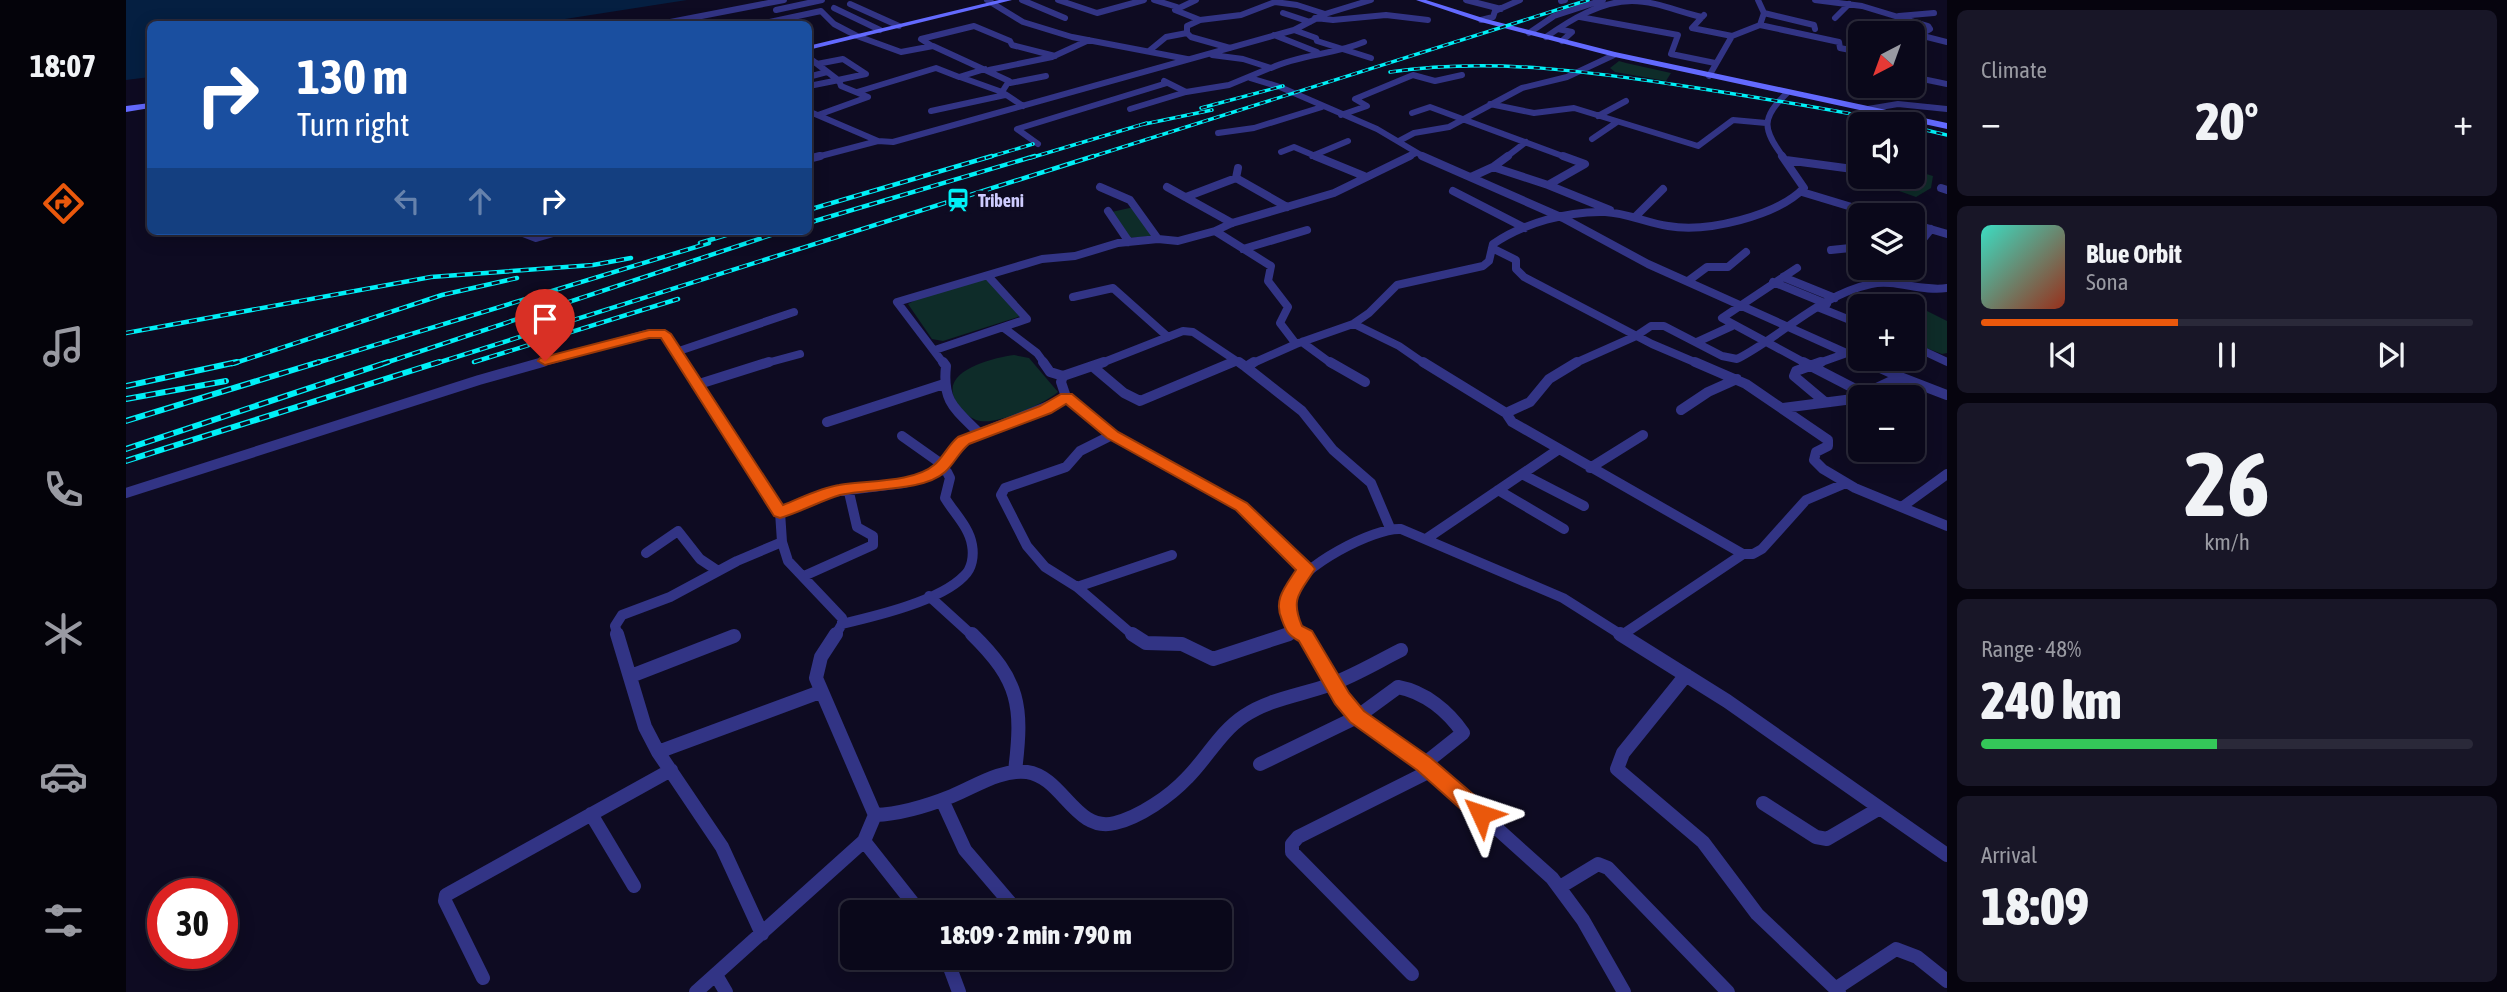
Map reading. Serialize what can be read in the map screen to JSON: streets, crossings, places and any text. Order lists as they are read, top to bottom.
{
  "places": {
    "station": ["Tribeni"]
  },
  "north": "bottom left",
  "page": {
    "tabs": "18:07",
    "tile": [
      "Climate",
      ["26", "km/h"],
      ["Range · 48%", "240 km"],
      ["Arrival", "18:09"]
    ],
    "map_buttons": ["+", "−"],
    "turn": ["130 m", "Turn right"],
    "heat": ["−", "20°", "+"],
    "song": ["Blue Orbit", "Sona"],
    "limit": "30",
    "trip": "18:09 · 2 min · 790 m"
  }
}
